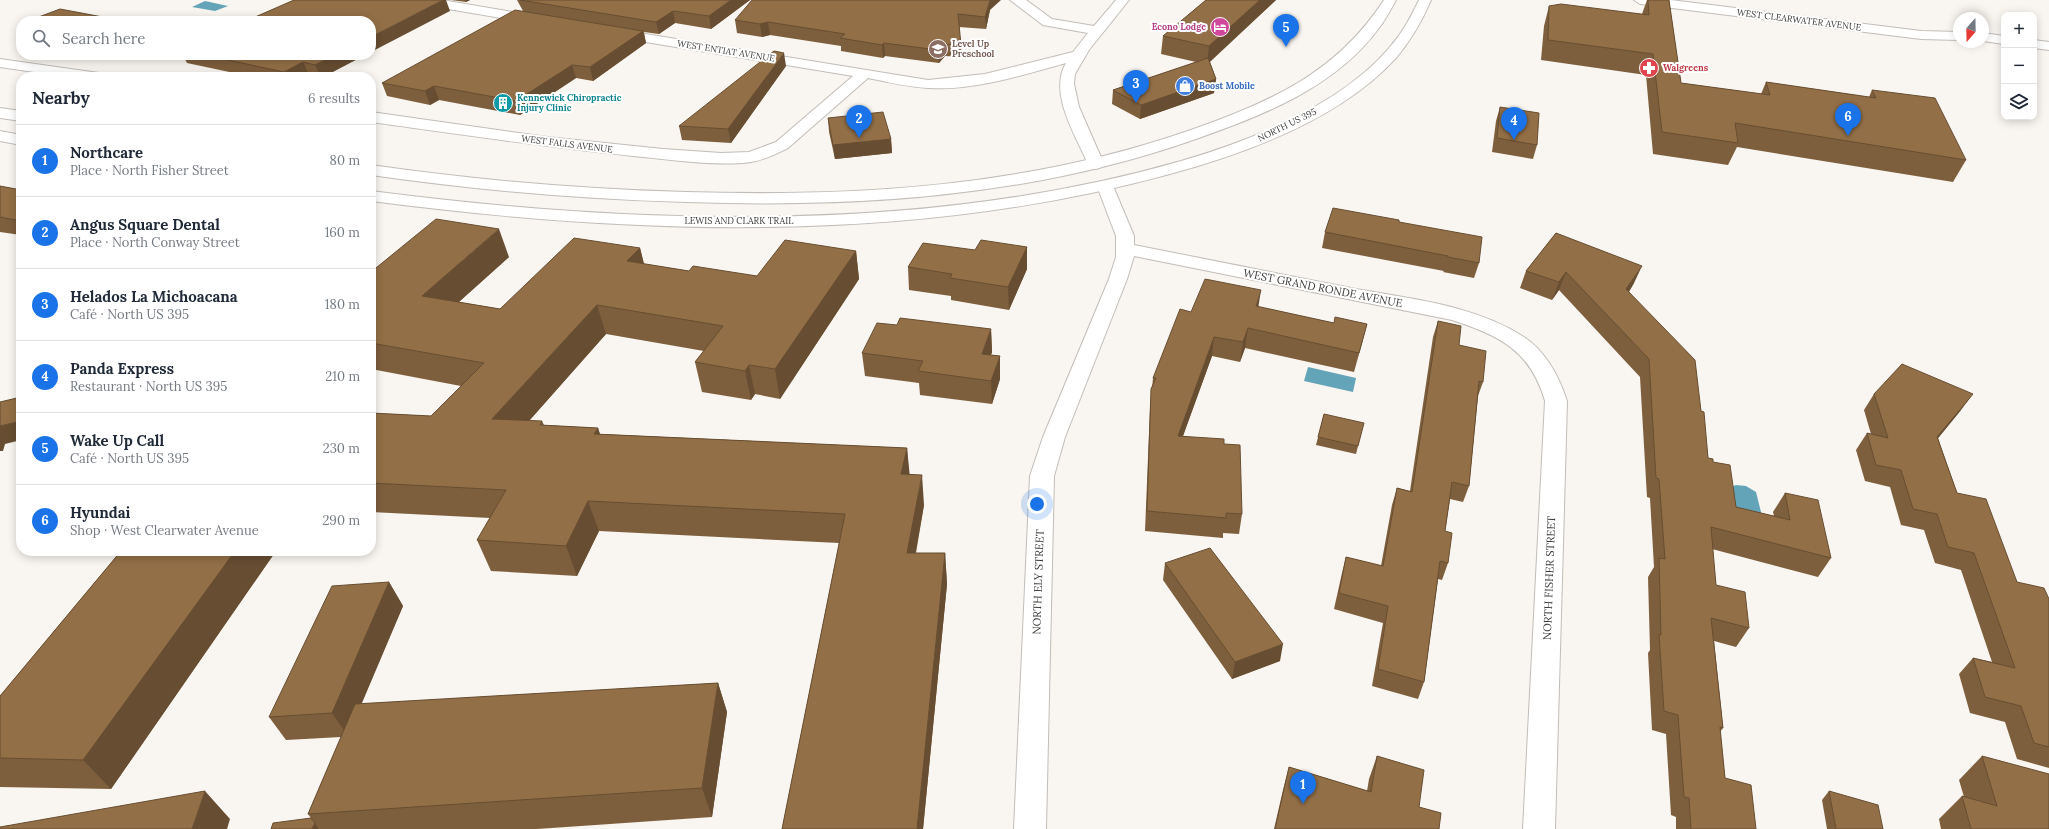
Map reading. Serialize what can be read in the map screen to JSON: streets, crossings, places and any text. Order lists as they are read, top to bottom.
{
  "streets": {
    "main road": [
      "WEST CLEARWATER AVENUE",
      "WEST ENTIAT AVENUE",
      "NORTH US 395",
      "WEST FALLS AVENUE",
      "LEWIS AND CLARK TRAIL",
      "WEST GRAND RONDE AVENUE",
      "NORTH FISHER STREET",
      "NORTH ELY STREET"
    ]
  },
  "crossings": [
    ["WEST ENTIAT AVENUE", "WEST FALLS AVENUE"],
    ["NORTH US 395", "LEWIS AND CLARK TRAIL"],
    ["NORTH US 395", "NORTH ELY STREET"],
    ["LEWIS AND CLARK TRAIL", "NORTH ELY STREET"],
    ["WEST GRAND RONDE AVENUE", "NORTH FISHER STREET"],
    ["WEST GRAND RONDE AVENUE", "NORTH ELY STREET"]
  ],
  "places": {
    "hotel": ["Econo Lodge"],
    "school or university": ["Level Up Preschool"],
    "pharmacy": ["Walgreens"],
    "shop": ["Boost Mobile"],
    "building": ["Kennewick Chiropractic Injury Clinic"]
  },
  "north": "bottom",
  "page": {
    "map_buttons": ["+", "−"],
    "pins": [
      "5",
      "3",
      "6",
      "2",
      "4",
      "1"
    ],
    "search": "Search here",
    "heading": ["Nearby", "6 results"],
    "list": [
      {
        "mark": "1",
        "name": "Northcare",
        "note": "Place · North Fisher Street",
        "value": "80 m"
      },
      {
        "mark": "2",
        "name": "Angus Square Dental",
        "note": "Place · North Conway Street",
        "value": "160 m"
      },
      {
        "mark": "3",
        "name": "Helados La Michoacana",
        "note": "Café · North US 395",
        "value": "180 m"
      },
      {
        "mark": "4",
        "name": "Panda Express",
        "note": "Restaurant · North US 395",
        "value": "210 m"
      },
      {
        "mark": "5",
        "name": "Wake Up Call",
        "note": "Café · North US 395",
        "value": "230 m"
      },
      {
        "mark": "6",
        "name": "Hyundai",
        "note": "Shop · West Clearwater Avenue",
        "value": "290 m"
      }
    ]
  }
}
